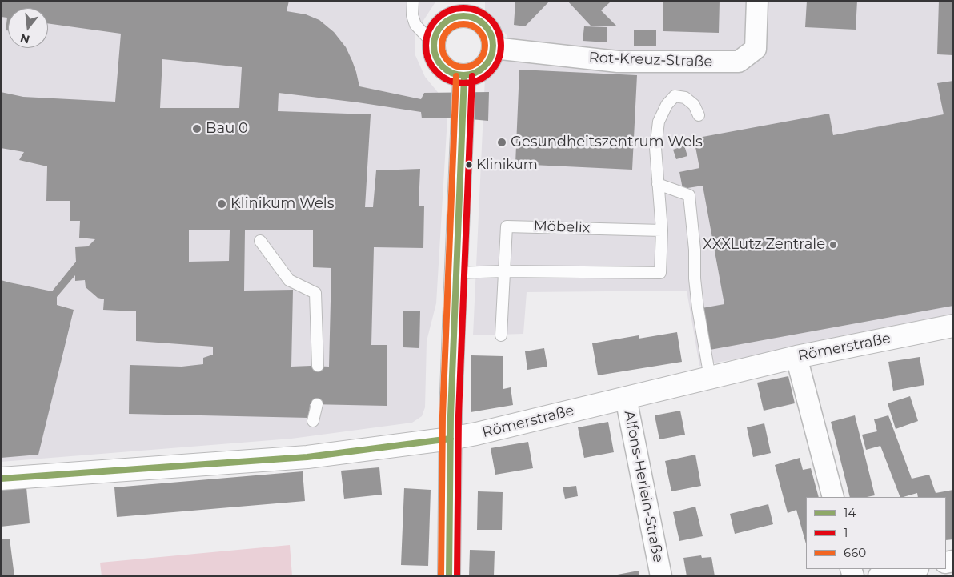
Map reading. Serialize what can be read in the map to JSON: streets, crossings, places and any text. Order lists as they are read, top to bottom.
{
  "streets": {
    "main road": ["Römerstraße"],
    "street": ["Rot-Kreuz-Straße", "Alfons-Herlein-Straße"],
    "lane": ["Möbelix"]
  },
  "crossings": [
    ["Römerstraße", "Alfons-Herlein-Straße"]
  ],
  "places": [
    "Bau 0",
    "Gesundheitszentrum Wels",
    "Klinikum",
    "Klinikum Wels",
    "XXXLutz Zentrale"
  ],
  "lines": ["transit line 1", "transit line 14", "transit line 660"],
  "legend": ["14", "1", "660"],
  "north": "bottom"
}
